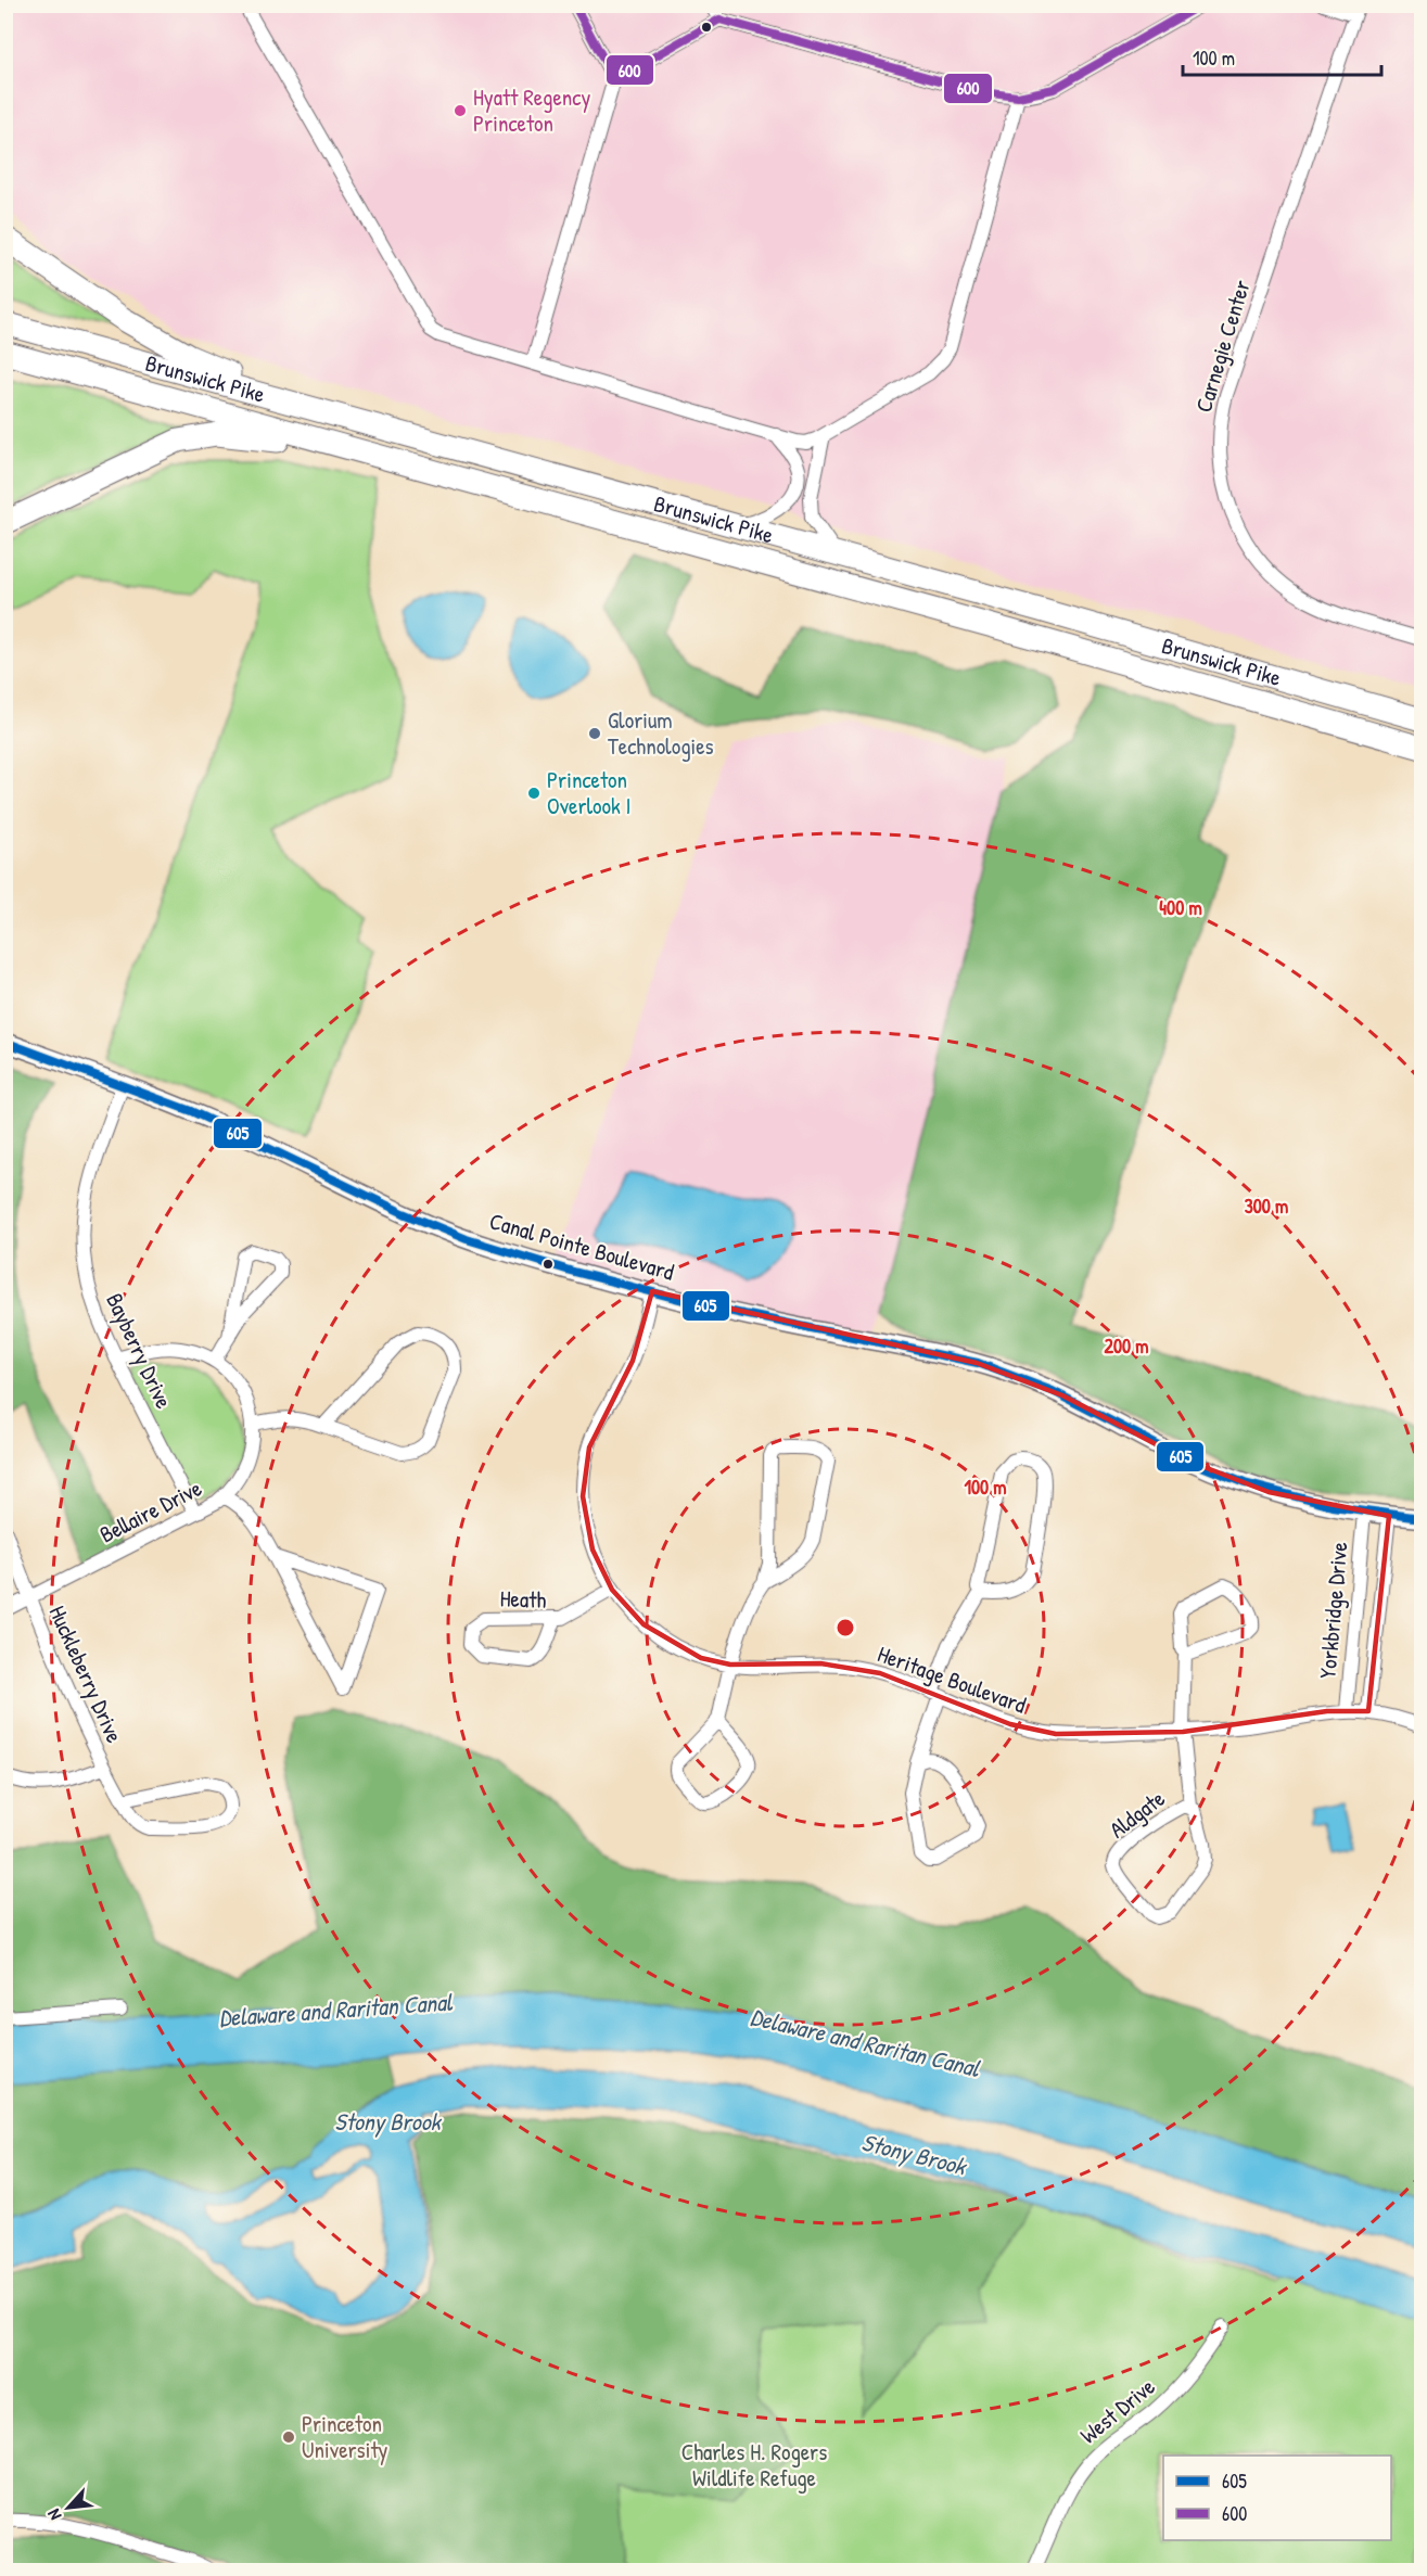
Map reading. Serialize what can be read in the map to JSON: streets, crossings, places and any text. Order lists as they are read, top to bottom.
{
  "streets": {
    "highway": ["Brunswick Pike"],
    "street": [
      "Carnegie Center",
      "Canal Pointe Boulevard",
      "Bayberry Drive",
      "Bellaire Drive",
      "Heath",
      "Yorkbridge Drive",
      "Huckleberry Drive",
      "Heritage Boulevard",
      "Aldgate",
      "West Drive"
    ]
  },
  "crossings": [
    ["Canal Pointe Boulevard", "Bayberry Drive"],
    ["Canal Pointe Boulevard", "Yorkbridge Drive"],
    ["Canal Pointe Boulevard", "Heritage Boulevard"],
    ["Bayberry Drive", "Bellaire Drive"],
    ["Bellaire Drive", "Huckleberry Drive"],
    ["Yorkbridge Drive", "Heritage Boulevard"]
  ],
  "water": ["Delaware and Raritan Canal", "Stony Brook"],
  "parks": ["Charles H. Rogers Wildlife Refuge"],
  "places": [
    "Hyatt Regency Princeton",
    "Glorium Technologies",
    "Princeton Overlook I",
    "Princeton University"
  ],
  "lines": ["transit line 600", "transit line 605"],
  "legend": ["605", "600"],
  "scale_bar": "100 m",
  "north": "bottom left",
  "rings": [
    "400 m",
    "300 m",
    "200 m",
    "100 m"
  ]
}
